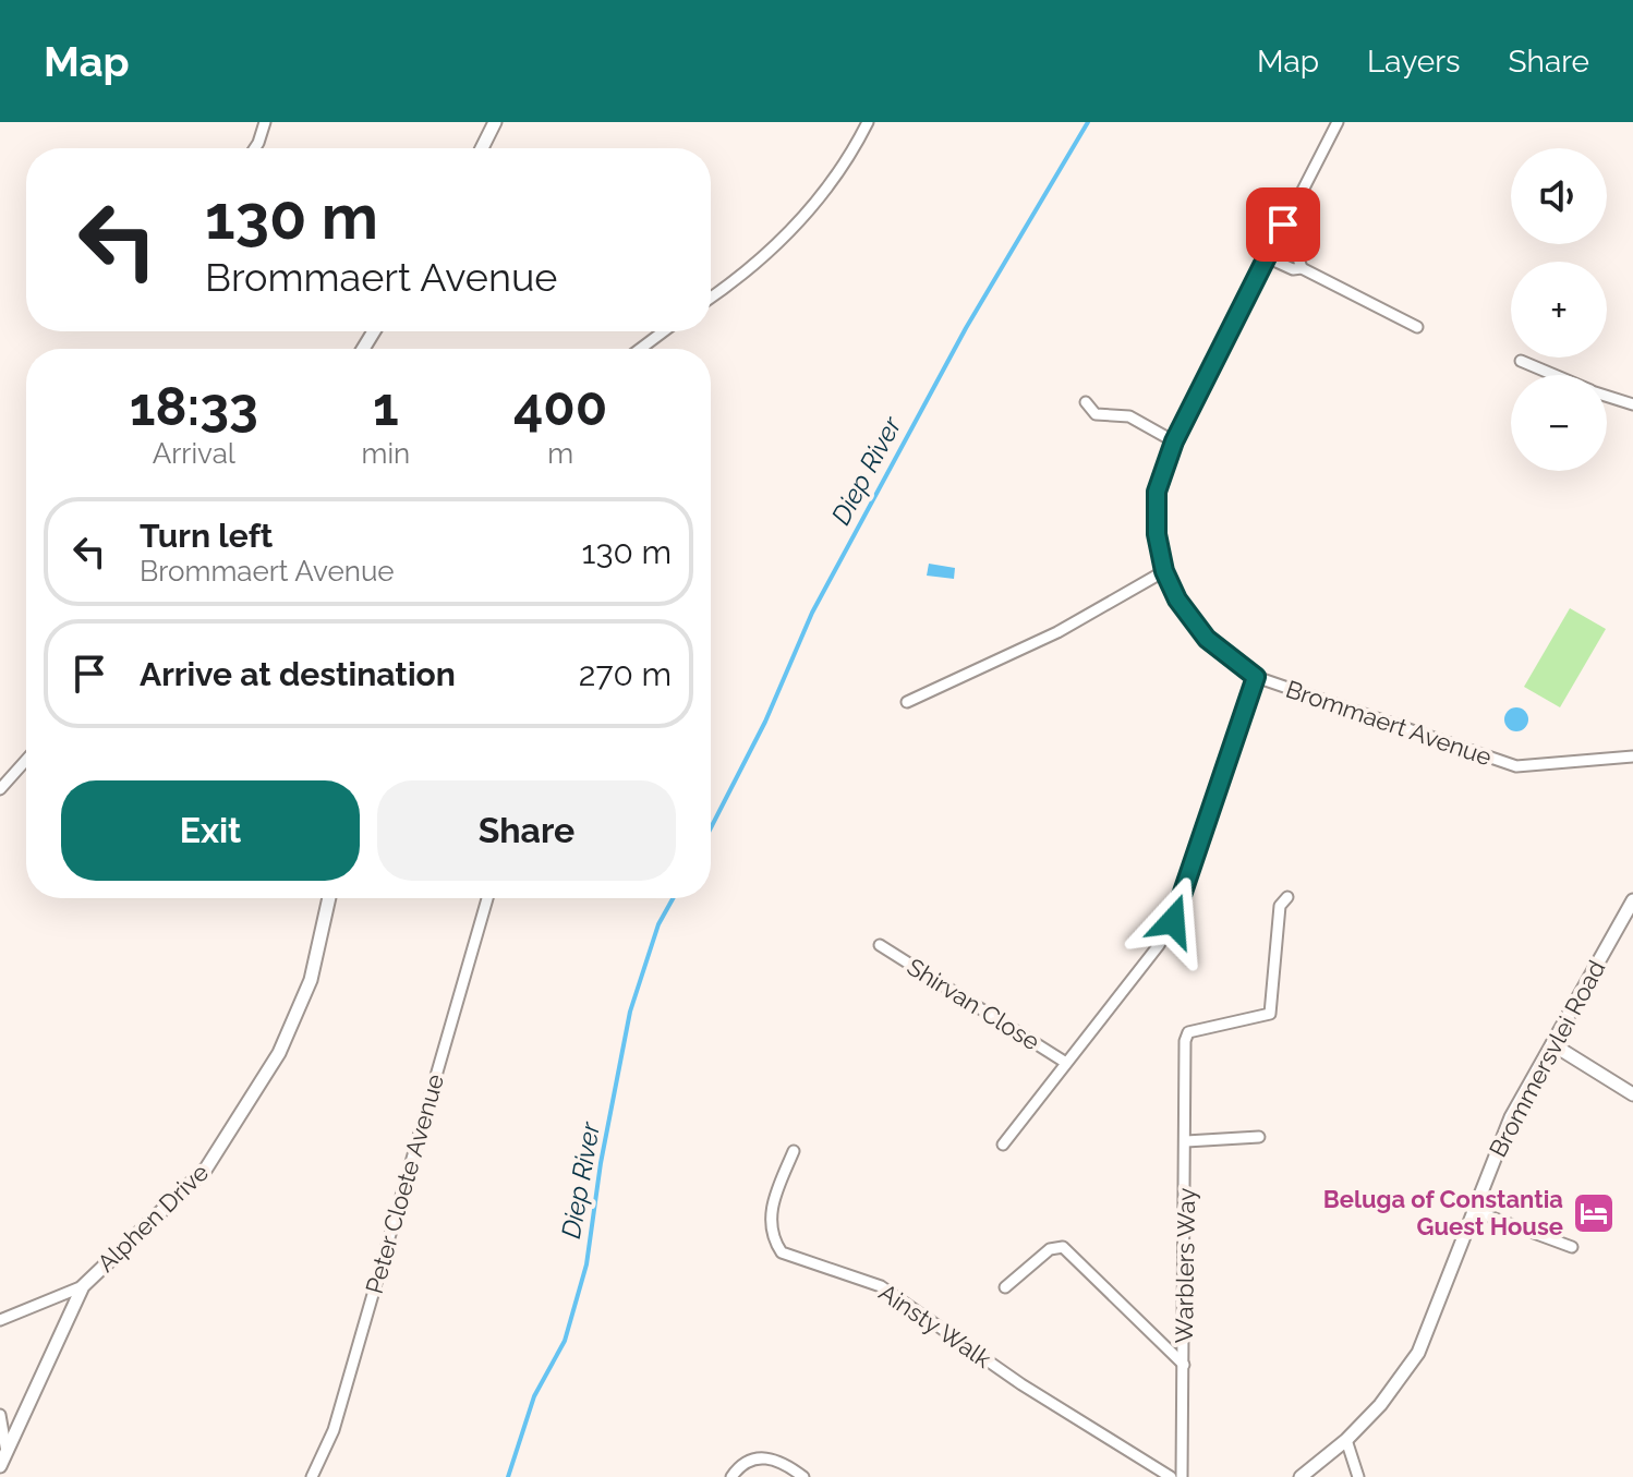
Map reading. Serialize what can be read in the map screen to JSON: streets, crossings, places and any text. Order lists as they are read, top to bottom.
{
  "streets": {
    "street": [
      "Brommaert Avenue",
      "Shirvan Close",
      "Brommersvlei Road",
      "Peter Cloete Avenue",
      "Alphen Drive",
      "Warblers Way",
      "Ainsty Walk"
    ]
  },
  "water": ["Diep River"],
  "places": {
    "hotel": ["Beluga of Constantia Guest House"]
  },
  "page": {
    "header": "Map",
    "nav": ["Map", "Layers", "Share"],
    "map_buttons": ["+", "−"],
    "turn": ["130 m", "Brommaert Avenue"],
    "eta": [
      "18:33",
      "Arrival",
      "1",
      "min",
      "400",
      "m"
    ],
    "list": [
      {
        "name": "Turn left",
        "note": "Brommaert Avenue",
        "value": "130 m"
      },
      {
        "name": "Arrive at destination",
        "value": "270 m"
      }
    ],
    "buttons": ["Exit", "Share"]
  }
}
